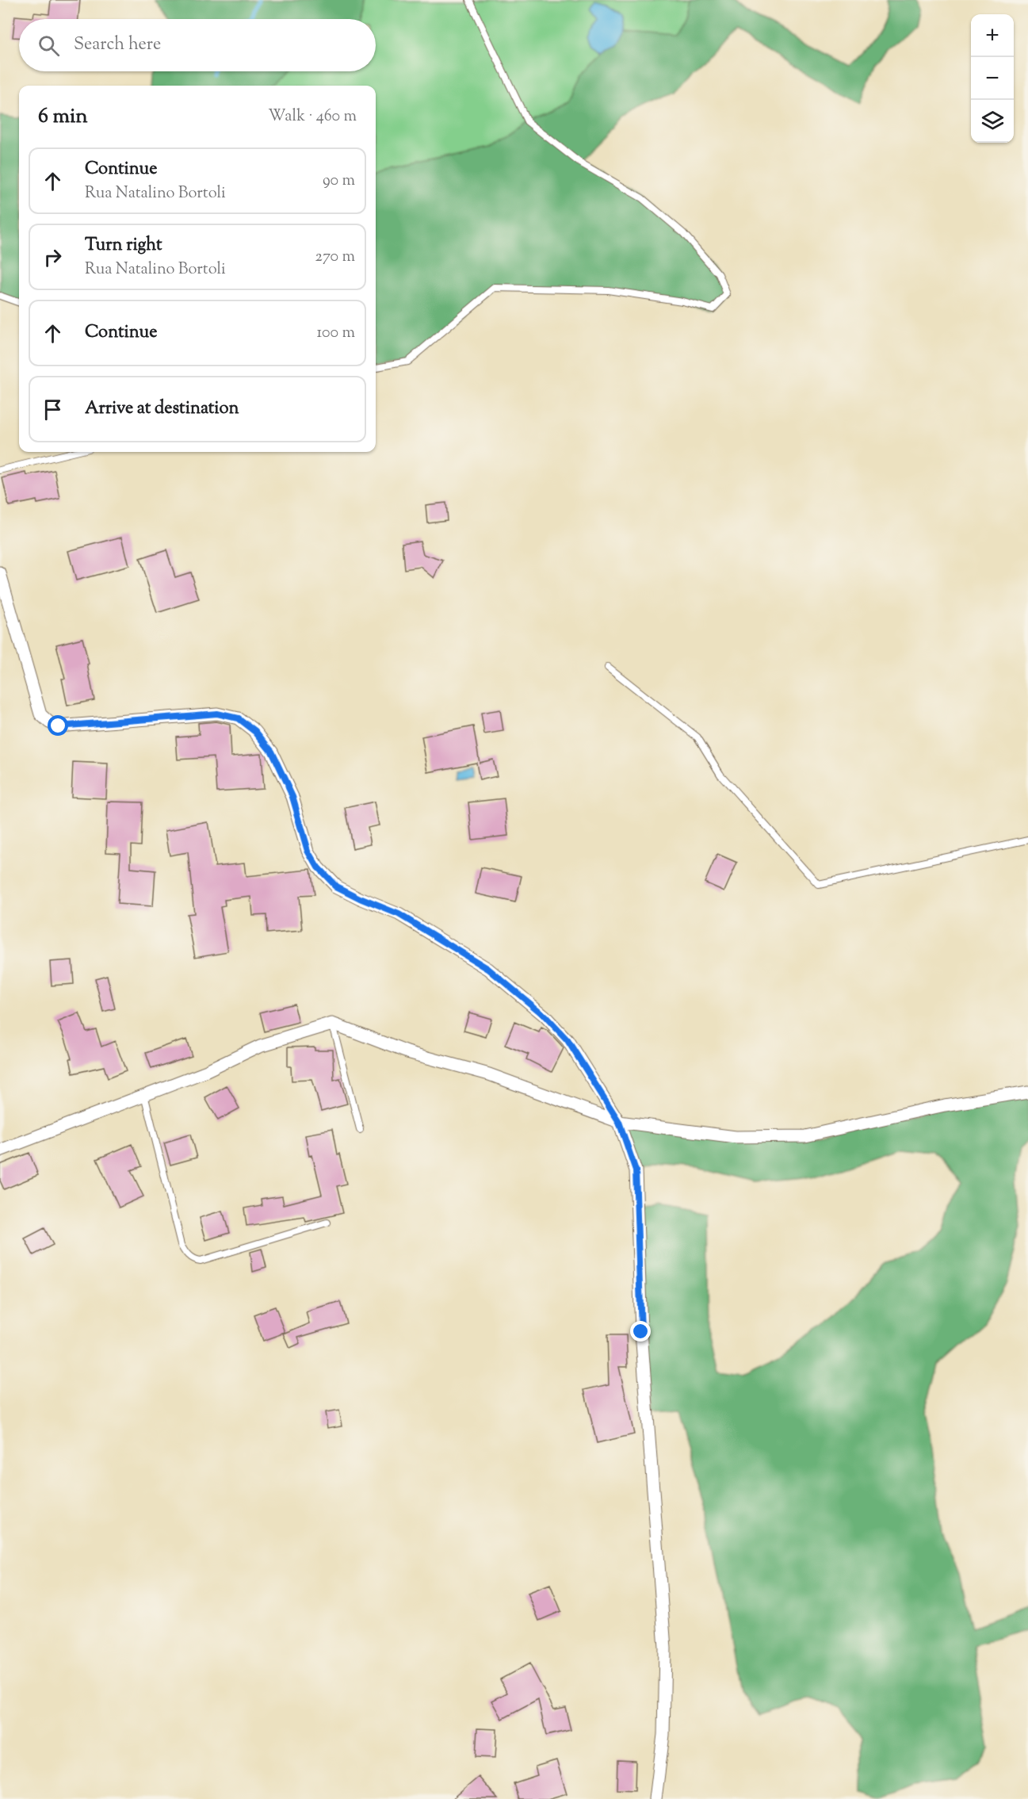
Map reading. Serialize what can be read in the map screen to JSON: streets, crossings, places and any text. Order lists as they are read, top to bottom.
{
  "page": {
    "map_buttons": ["+", "−"],
    "search": "Search here",
    "heading": ["6 min", "Walk · 460 m"],
    "list": [
      ["Continue", "Rua Natalino Bortoli", "90 m"],
      ["Turn right", "Rua Natalino Bortoli", "270 m"],
      ["Continue", "100 m"],
      "Arrive at destination"
    ]
  }
}
